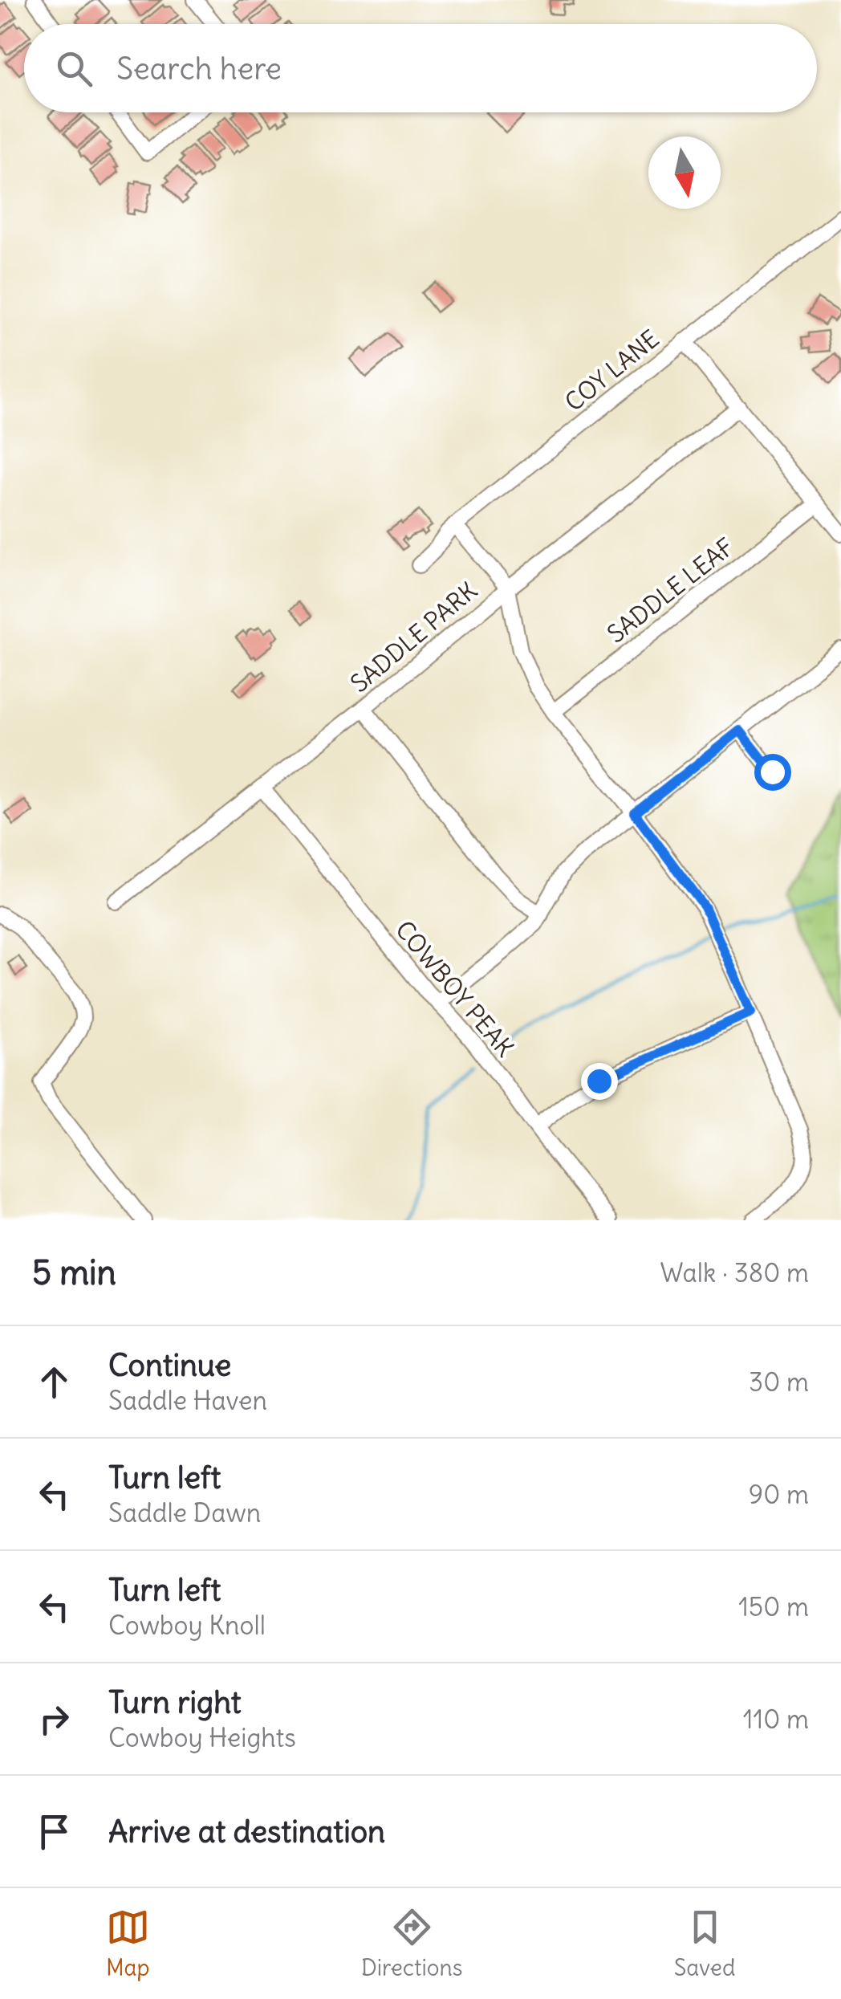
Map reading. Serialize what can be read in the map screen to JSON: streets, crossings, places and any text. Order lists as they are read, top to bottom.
{
  "streets": {
    "street": [
      "COY LANE",
      "SADDLE LEAF",
      "SADDLE PARK",
      "COWBOY PEAK"
    ]
  },
  "crossings": [
    ["SADDLE PARK", "COWBOY PEAK"]
  ],
  "north": "bottom",
  "page": {
    "search": "Search here",
    "heading": ["5 min", "Walk · 380 m"],
    "list": [
      ["Continue", "Saddle Haven", "30 m"],
      ["Turn left", "Saddle Dawn", "90 m"],
      ["Turn left", "Cowboy Knoll", "150 m"],
      ["Turn right", "Cowboy Heights", "110 m"],
      "Arrive at destination"
    ],
    "nav": ["Map", "Directions", "Saved"]
  }
}
